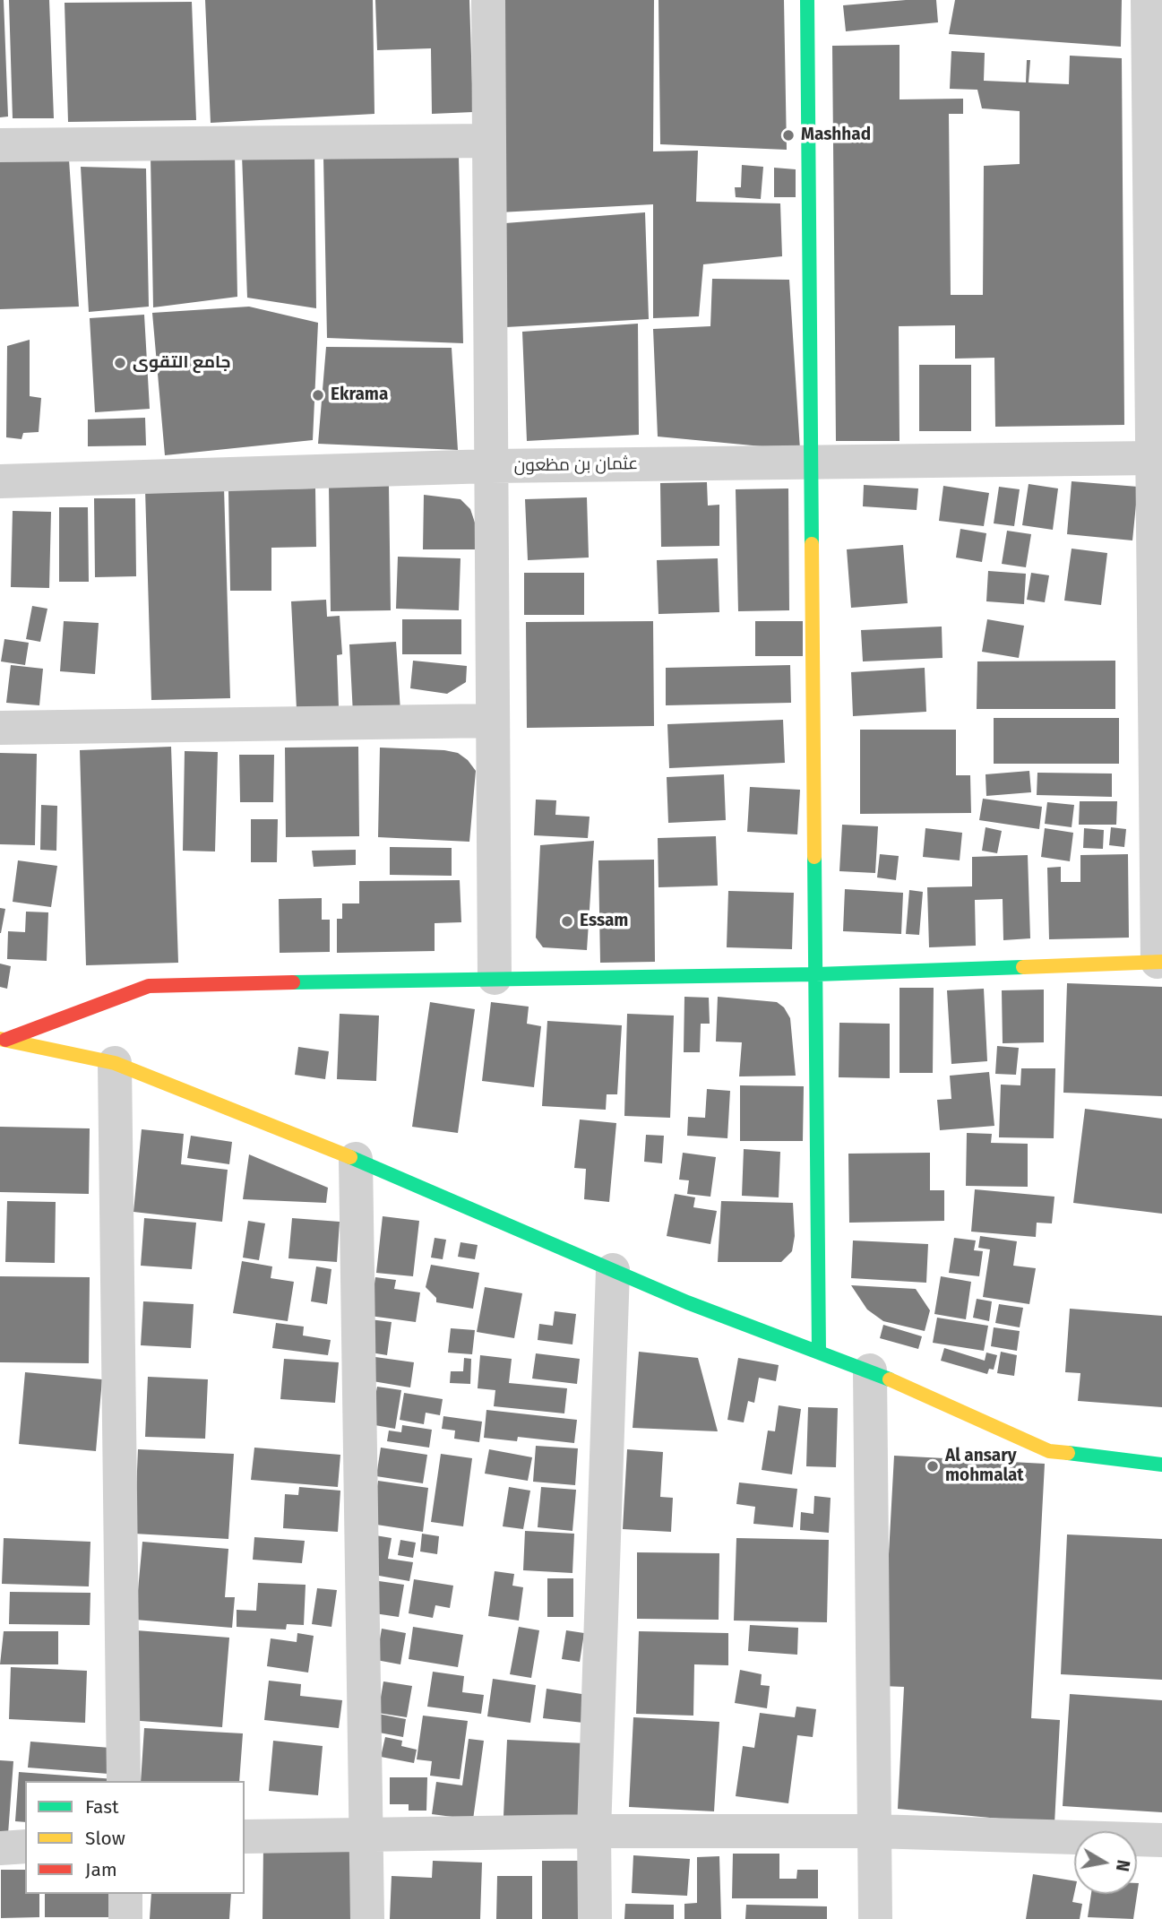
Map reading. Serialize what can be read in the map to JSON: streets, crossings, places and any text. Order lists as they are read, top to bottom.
{
  "streets": {
    "street": ["عثمان بن مظعون"]
  },
  "places": [
    "Mashhad",
    "جامع التقوى",
    "Ekrama",
    "Essam",
    "Al ansary mohmalat"
  ],
  "legend": ["Fast", "Slow", "Jam"],
  "north": "right"
}
